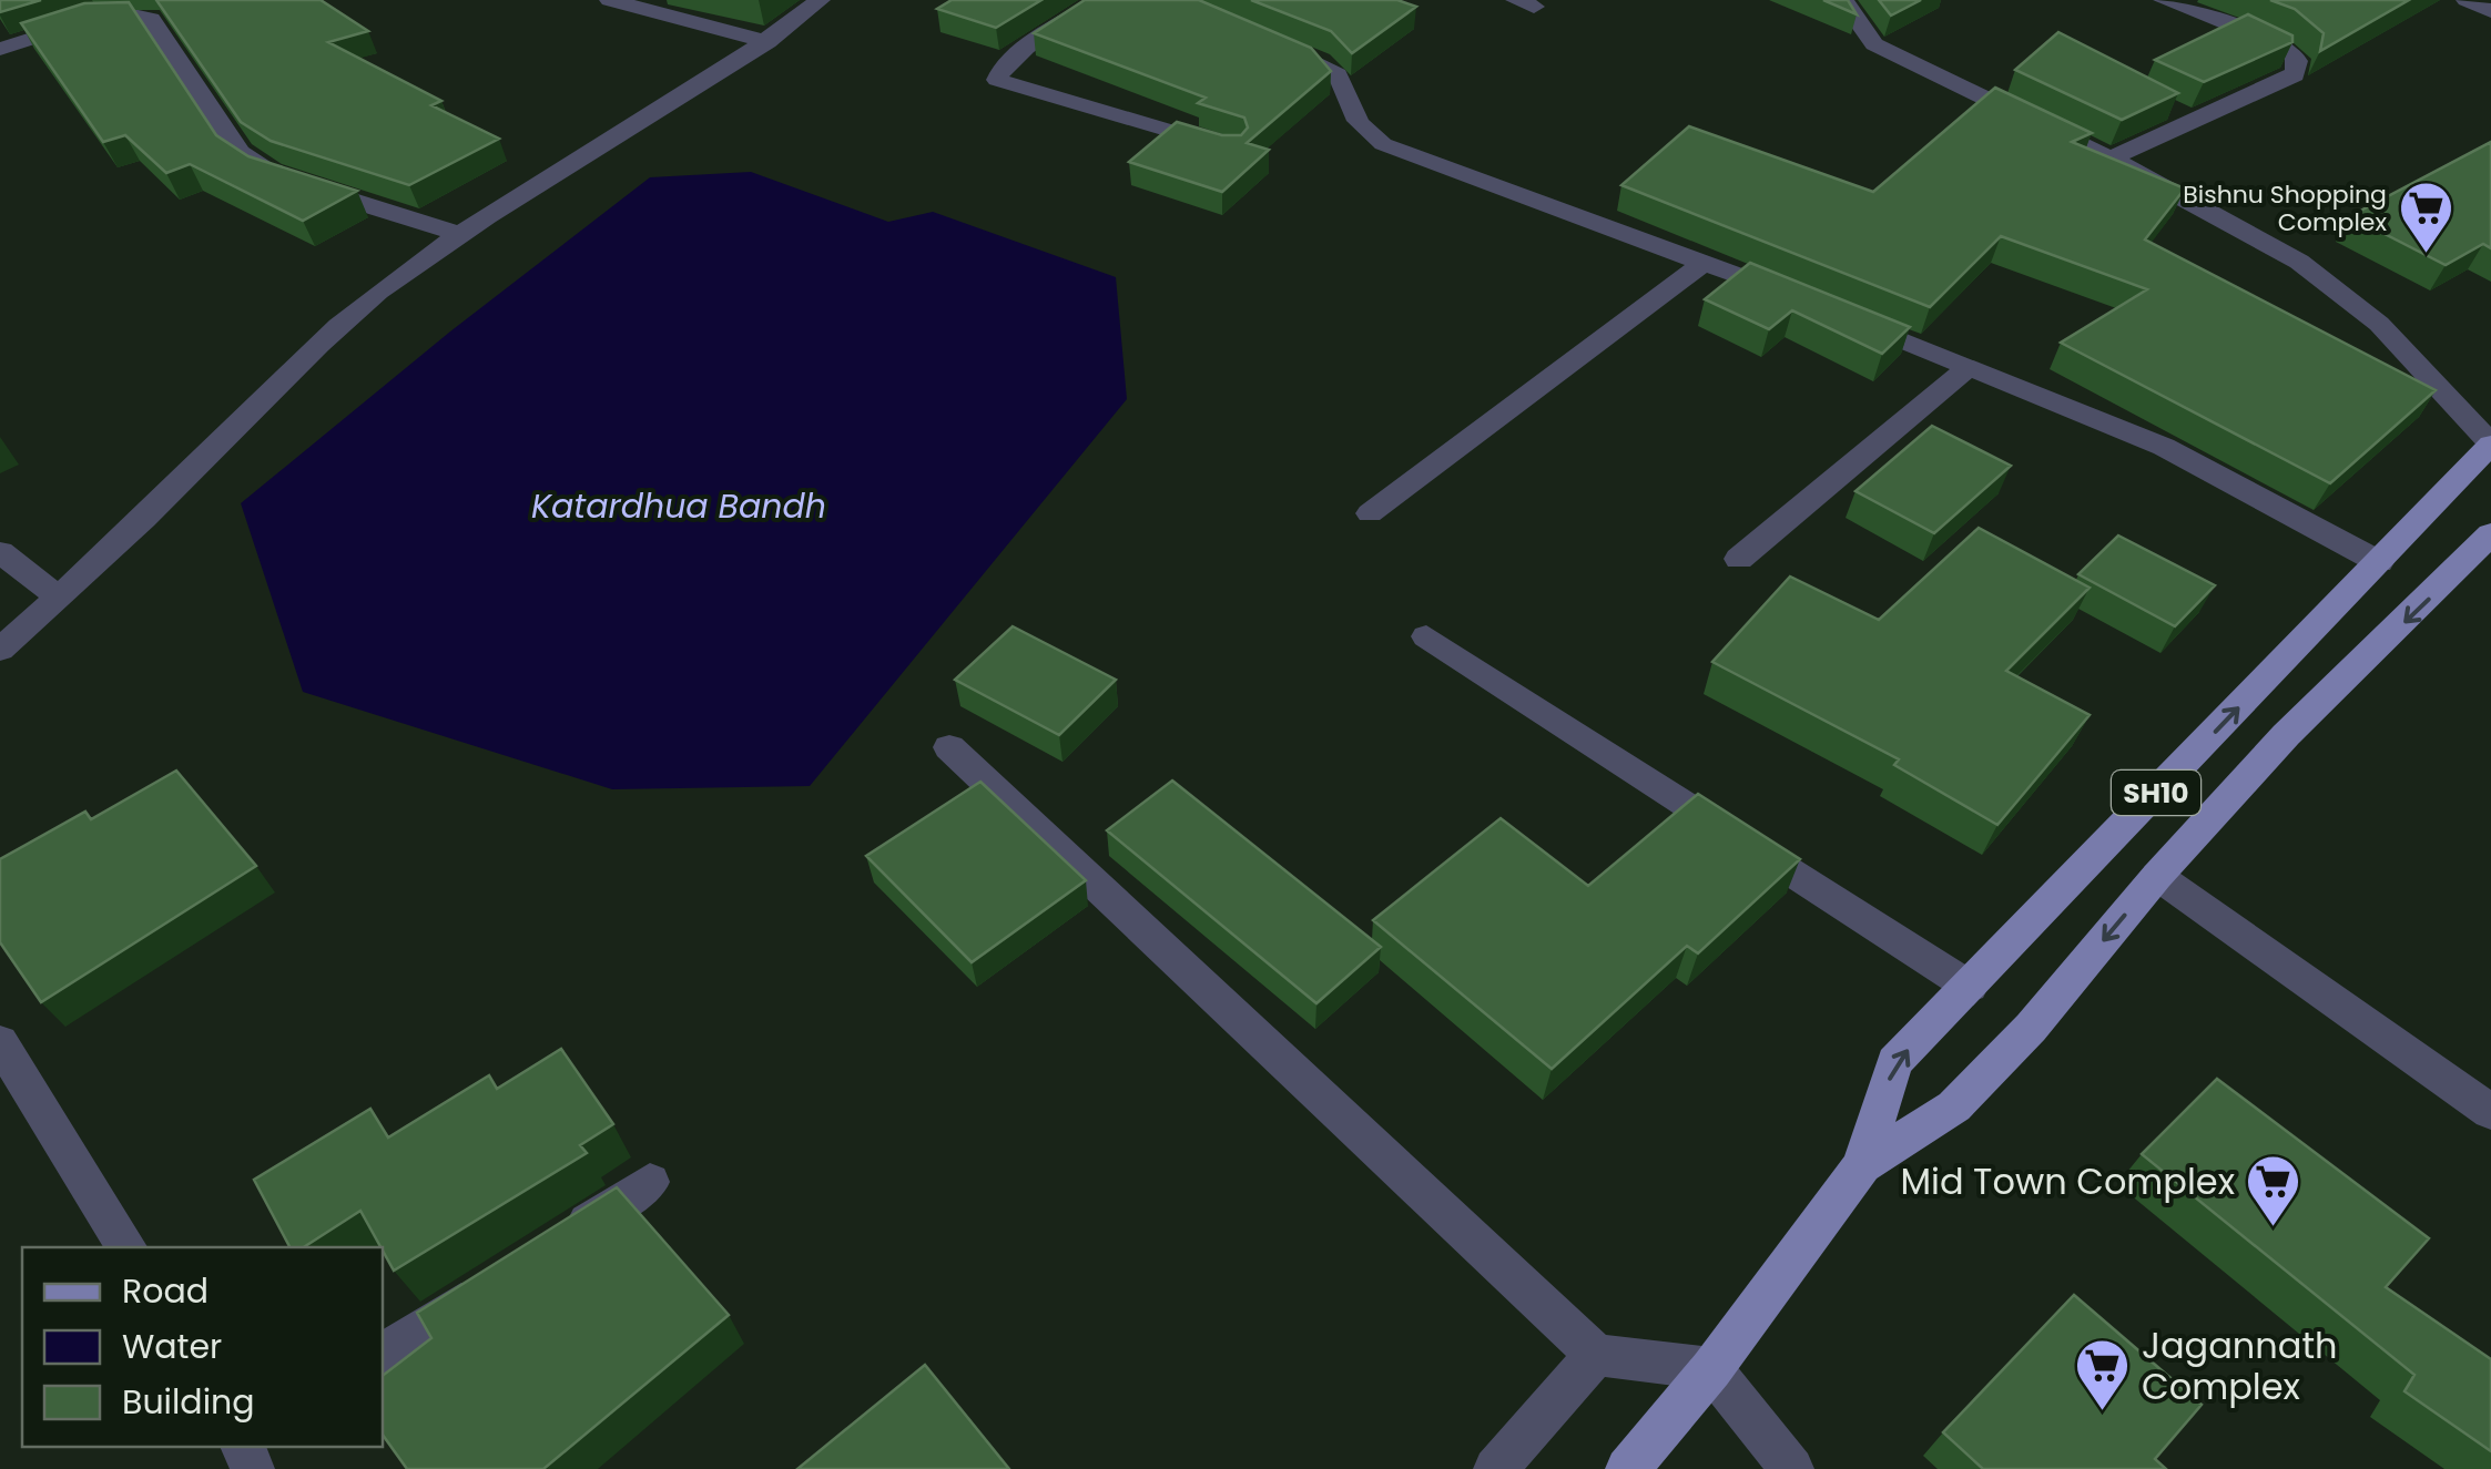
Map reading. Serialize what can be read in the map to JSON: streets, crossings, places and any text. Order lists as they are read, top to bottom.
{
  "streets": {
    "main road": ["SH10"]
  },
  "water": ["Katardhua Bandh"],
  "places": {
    "supermarket": ["Bishnu Shopping Complex", "Mid Town Complex", "Jagannath Complex"]
  },
  "legend": ["Road", "Water", "Building"]
}
